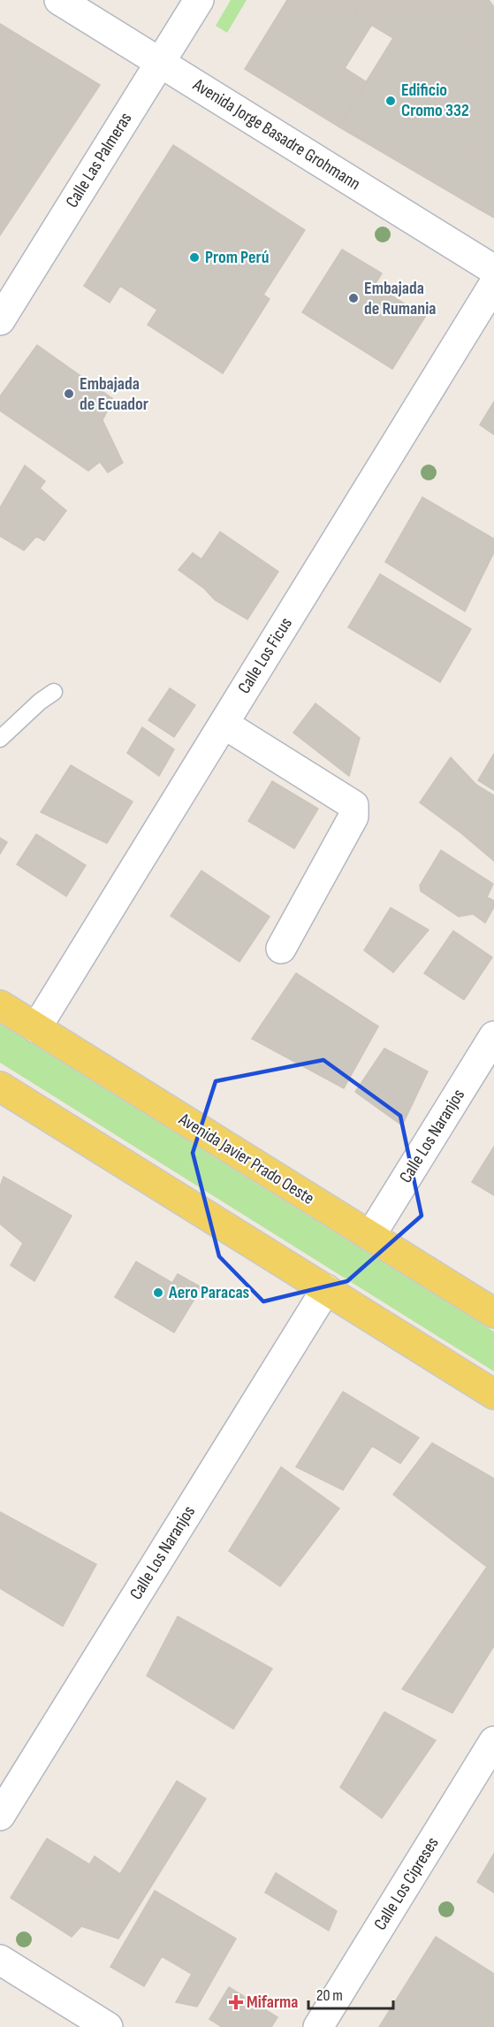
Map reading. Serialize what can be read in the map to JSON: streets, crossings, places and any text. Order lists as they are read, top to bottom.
{
  "streets": {
    "main road": ["Avenida Javier Prado Oeste"],
    "street": [
      "Avenida Jorge Basadre Grohmann",
      "Calle Las Palmeras",
      "Calle Los Ficus",
      "Calle Los Naranjos",
      "Calle Los Cipreses"
    ]
  },
  "crossings": [
    ["Avenida Jorge Basadre Grohmann", "Calle Las Palmeras"],
    ["Calle Los Ficus", "Avenida Javier Prado Oeste"],
    ["Calle Los Naranjos", "Avenida Javier Prado Oeste"]
  ],
  "places": {
    "other": [
      "Edificio Cromo 332",
      "Prom Perú",
      "Embajada de Rumania",
      "Embajada de Ecuador",
      "Aero Paracas"
    ],
    "health": ["Mifarma"]
  },
  "scale_bar": "20 m"
}
